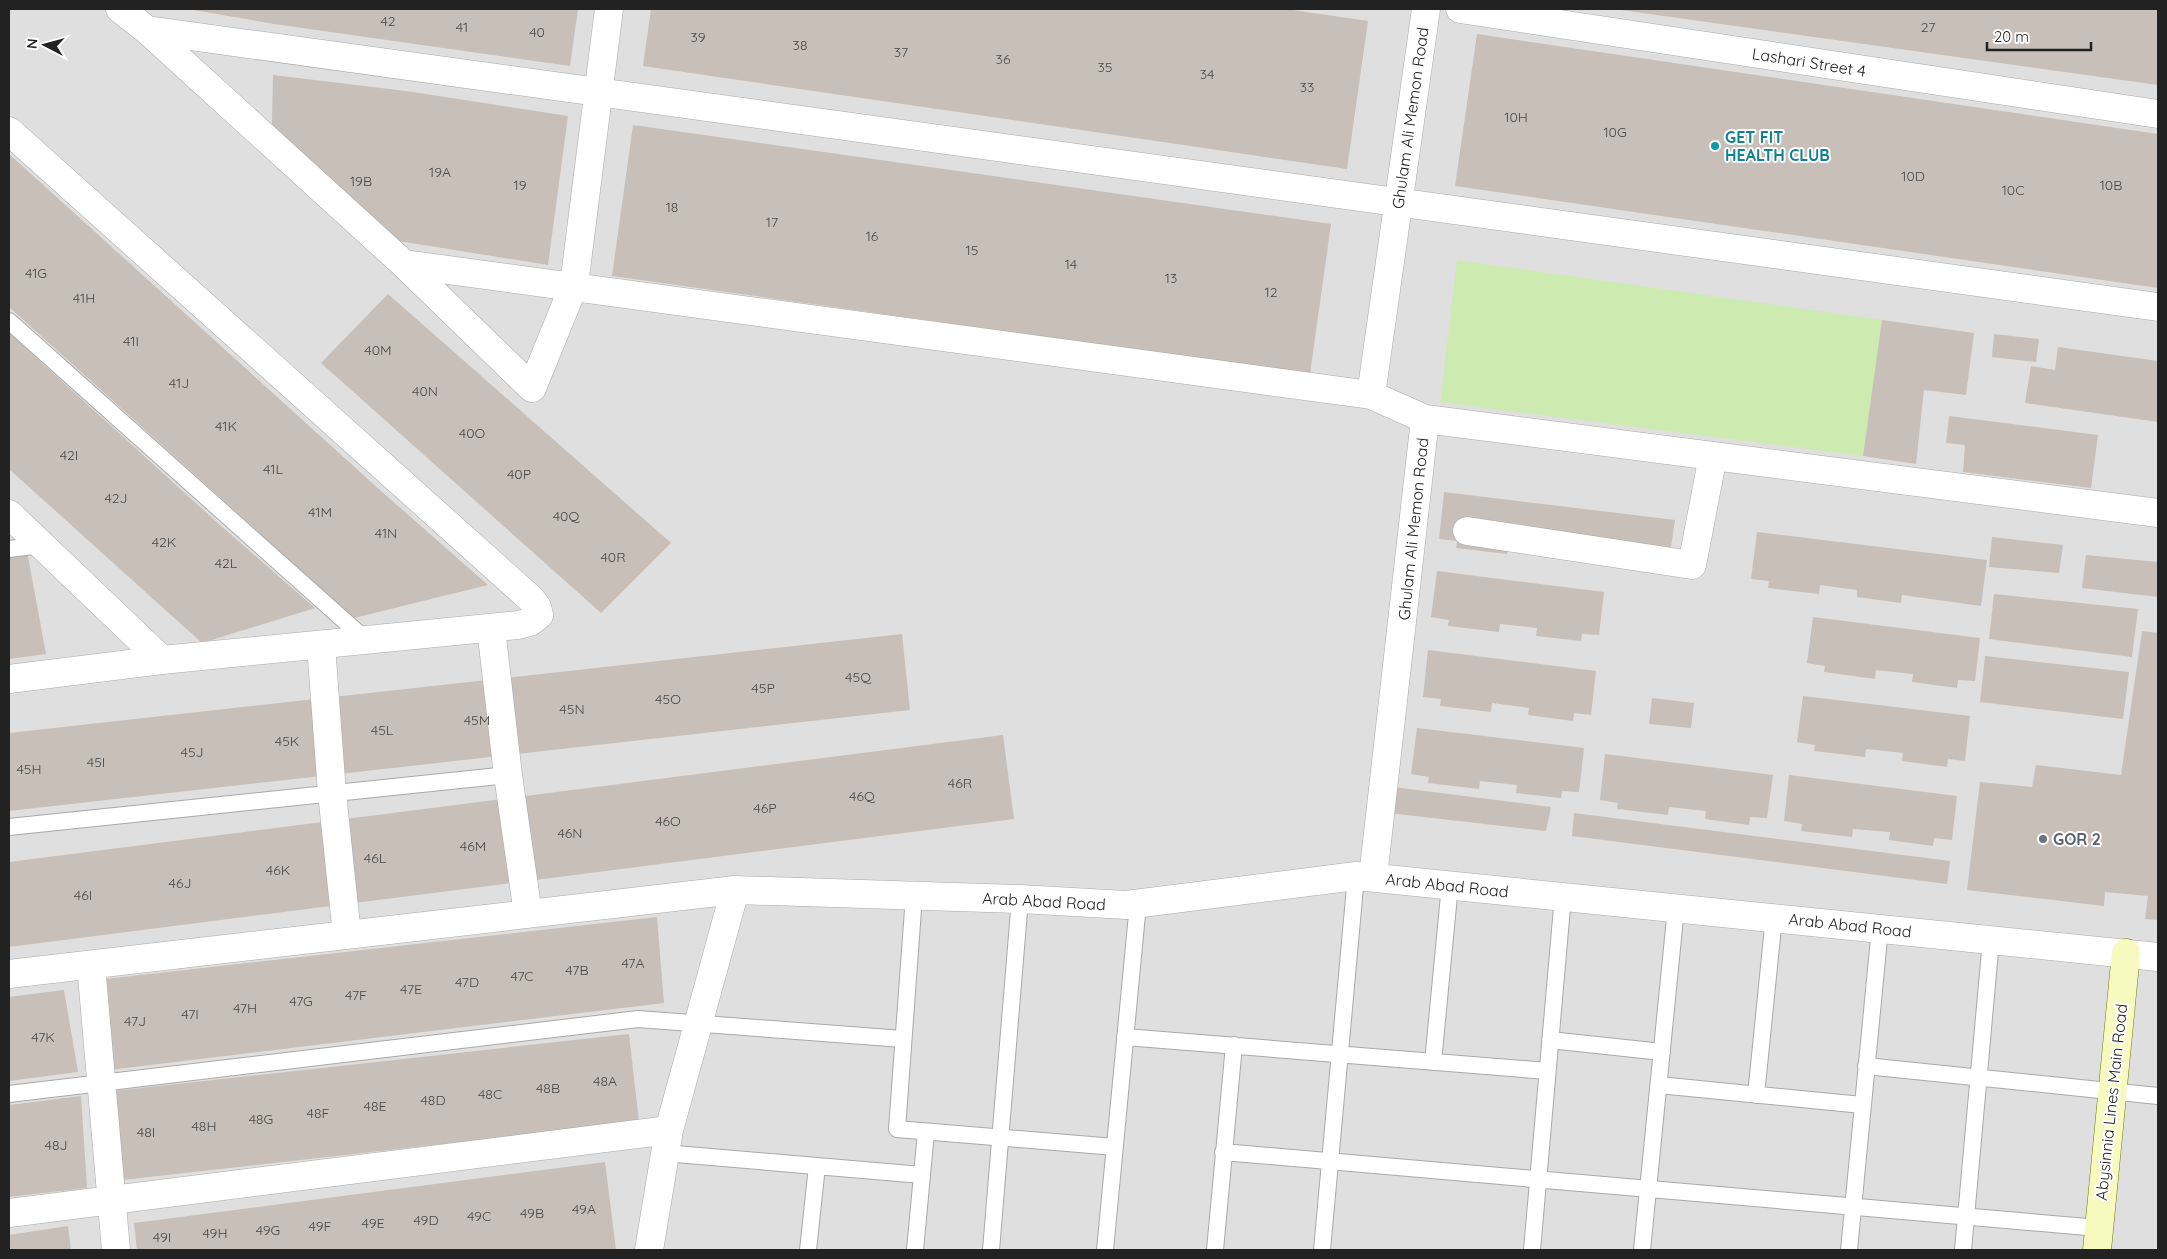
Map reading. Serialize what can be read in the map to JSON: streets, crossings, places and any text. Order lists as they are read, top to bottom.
{
  "streets": {
    "street": [
      "Lashari Street 4",
      "Ghulam Ali Memon Road",
      "Arab Abad Road",
      "Abysinnia Lines Main Road"
    ]
  },
  "crossings": [
    ["Ghulam Ali Memon Road", "Arab Abad Road"],
    ["Arab Abad Road", "Abysinnia Lines Main Road"]
  ],
  "places": ["GET FIT HEALTH CLUB", "GOR 2"],
  "house_numbers": [
    "42",
    "41",
    "27",
    "40",
    "39",
    "38",
    "37",
    "36",
    "35",
    "34",
    "33",
    "10H",
    "10G",
    "19A",
    "10D",
    "19B",
    "19",
    "10B",
    "10C",
    "18",
    "17",
    "16",
    "15",
    "14",
    "41G",
    "13",
    "12",
    "41H",
    "41I",
    "40M",
    "41J",
    "40N",
    "41K",
    "40O",
    "42I",
    "41L",
    "40P",
    "42J",
    "41M",
    "40Q",
    "41N",
    "42K",
    "40R",
    "42L",
    "45Q",
    "45P",
    "45O",
    "45N",
    "45M",
    "45L",
    "45K",
    "45J",
    "45I",
    "45H",
    "46R",
    "46Q",
    "46P",
    "46O",
    "46N",
    "46M",
    "46L",
    "46K",
    "46J",
    "46I",
    "47A",
    "47B",
    "47C",
    "47D",
    "47E",
    "47F",
    "47G",
    "47H",
    "47I",
    "47J",
    "47K",
    "48A",
    "48B",
    "48C",
    "48D",
    "48E",
    "48F",
    "48G",
    "48H",
    "48I",
    "48J",
    "49A",
    "49B",
    "49C",
    "49D",
    "49E",
    "49F",
    "49G",
    "49H",
    "49I"
  ],
  "scale_bar": "20 m",
  "north": "left"
}
